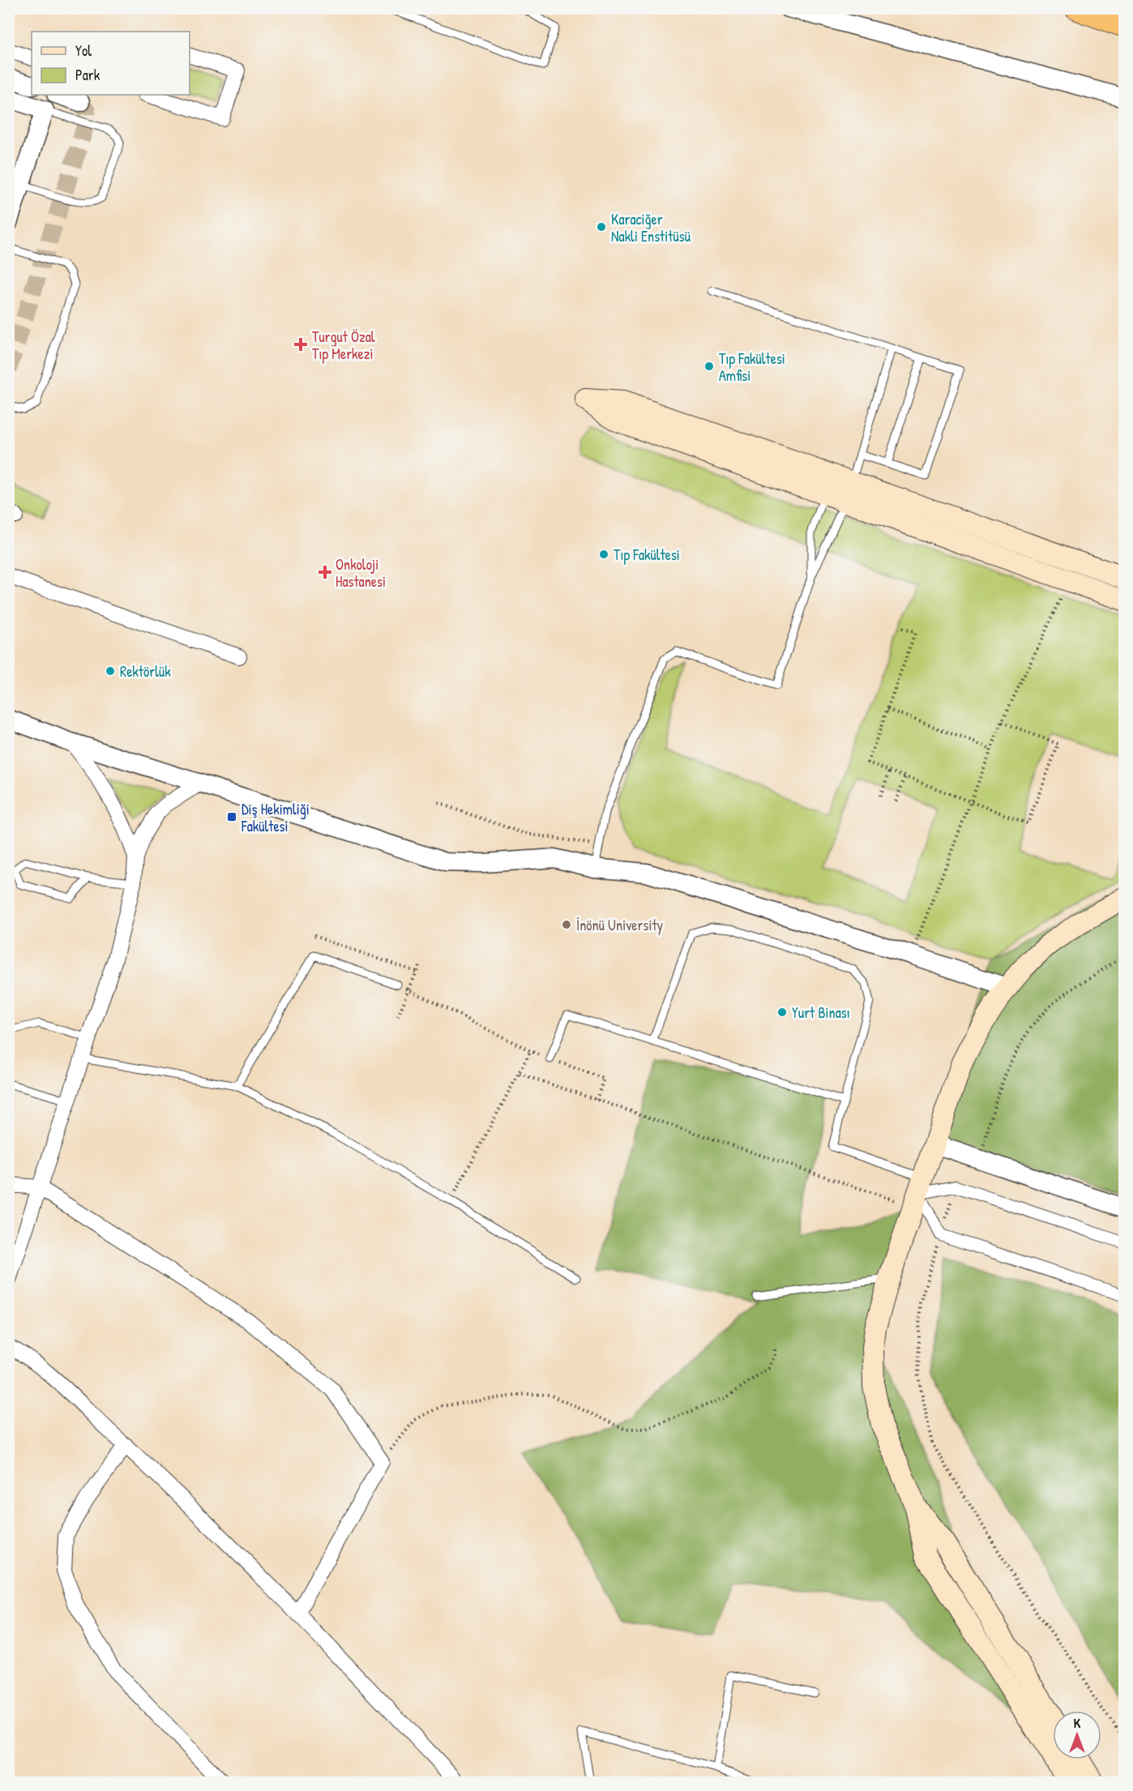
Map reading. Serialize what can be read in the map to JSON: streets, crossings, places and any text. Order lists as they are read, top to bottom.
{
  "places": {
    "other": [
      "Karaciğer Nakli Enstitüsü",
      "Tıp Fakültesi Amfisi",
      "Tıp Fakültesi",
      "Rektörlük",
      "İnönü University",
      "Yurt Binası"
    ],
    "health": ["Turgut Özal Tıp Merkezi", "Onkoloji Hastanesi"],
    "transit": ["Diş Hekimliği Fakültesi"]
  },
  "legend": ["Yol", "Park"],
  "north": "top"
}
